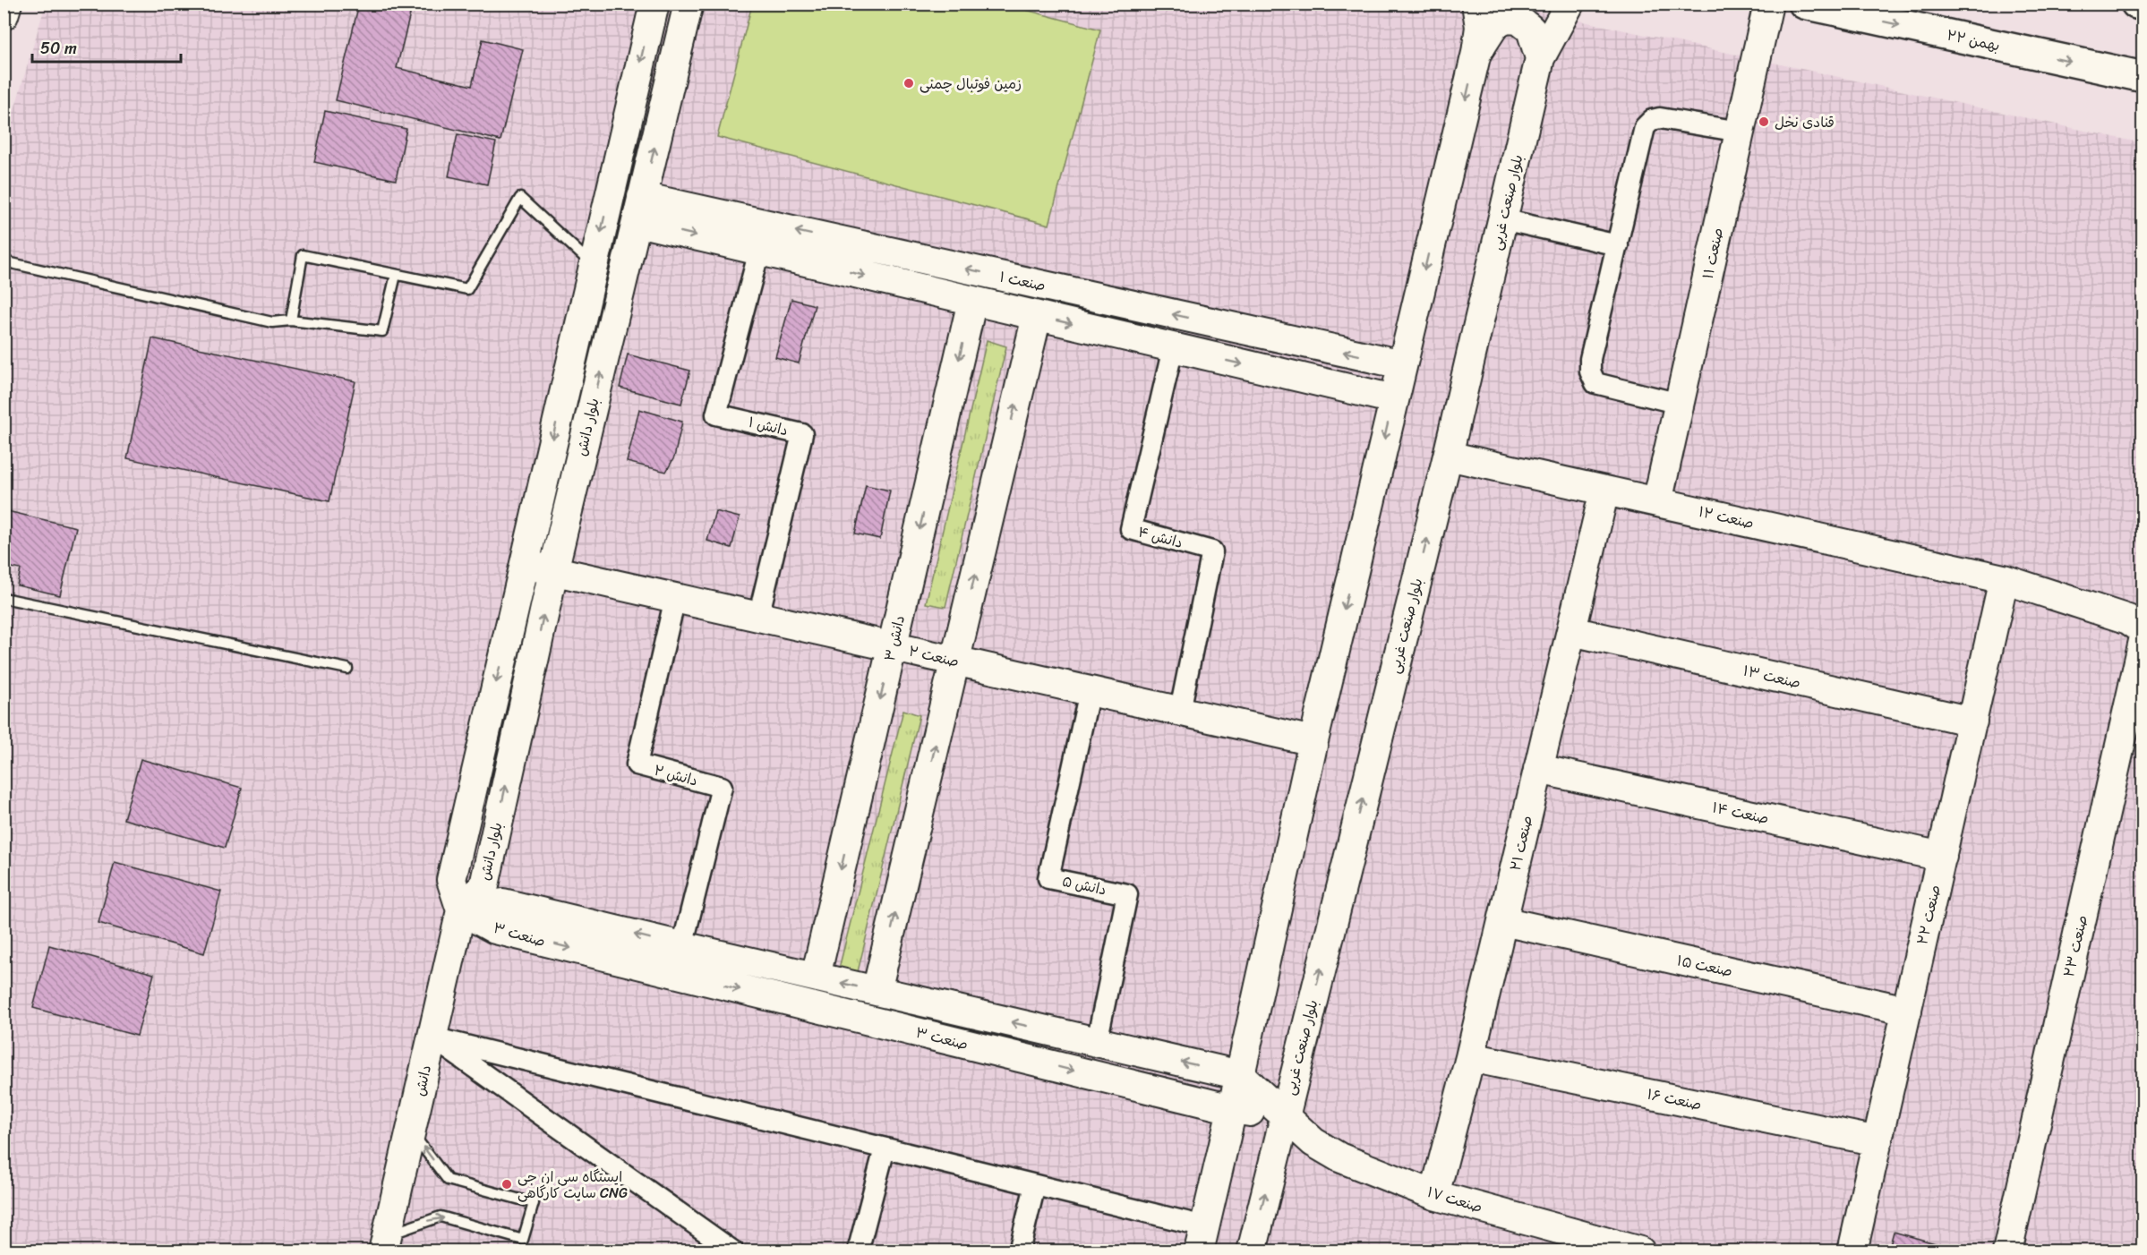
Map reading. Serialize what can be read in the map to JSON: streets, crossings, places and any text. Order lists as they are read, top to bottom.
{
  "streets": {
    "highway": ["۲۲ بهمن"],
    "street": [
      "بلوار صنعت غربی",
      "صنعت ۱۱",
      "صنعت ۱",
      "دانش ۱",
      "بلوار دانش",
      "صنعت ۱۲",
      "دانش ۴",
      "دانش ۳",
      "صنعت ۲",
      "صنعت ۱۳",
      "دانش ۲",
      "صنعت ۱۴",
      "صنعت ۲۱",
      "دانش ۵",
      "صنعت ۲۲",
      "صنعت ۳",
      "صنعت ۲۳",
      "صنعت ۱۵",
      "دانش",
      "صنعت ۱۶",
      "صنعت ۱۷"
    ]
  },
  "crossings": [
    ["بلوار صنعت غربی", "صنعت ۱۲"],
    ["بلوار صنعت غربی", "صنعت ۳"],
    ["بلوار صنعت غربی", "صنعت ۱۷"],
    ["صنعت ۱۱", "صنعت ۱۲"],
    ["صنعت ۱", "دانش ۱"],
    ["صنعت ۱", "بلوار دانش"],
    ["صنعت ۱", "دانش ۴"],
    ["صنعت ۱", "دانش ۳"],
    ["دانش ۱", "صنعت ۲"],
    ["بلوار دانش", "صنعت ۲"],
    ["بلوار دانش", "صنعت ۳"],
    ["بلوار دانش", "دانش"],
    ["صنعت ۱۲", "صنعت ۲۱"],
    ["صنعت ۱۲", "صنعت ۲۲"],
    ["دانش ۴", "صنعت ۲"],
    ["دانش ۳", "صنعت ۲"],
    ["دانش ۳", "صنعت ۳"],
    ["صنعت ۲", "دانش ۲"],
    ["صنعت ۲", "دانش ۵"],
    ["صنعت ۱۳", "صنعت ۲۱"],
    ["صنعت ۱۳", "صنعت ۲۲"],
    ["دانش ۲", "صنعت ۳"],
    ["صنعت ۱۴", "صنعت ۲۱"],
    ["صنعت ۱۴", "صنعت ۲۲"],
    ["صنعت ۲۱", "صنعت ۱۵"],
    ["صنعت ۲۱", "صنعت ۱۶"],
    ["صنعت ۲۱", "صنعت ۱۷"],
    ["دانش ۵", "صنعت ۳"],
    ["صنعت ۲۲", "صنعت ۱۵"],
    ["صنعت ۲۲", "صنعت ۱۶"],
    ["صنعت ۳", "دانش"],
    ["صنعت ۳", "صنعت ۱۷"]
  ],
  "one_way": ["۲۲ بهمن"],
  "places": ["زمین فوتبال چمنی", "قنادی نخل", "ایستگاه سی ان جی سایت کارگاهی CNG"],
  "scale_bar": "50 m"
}
